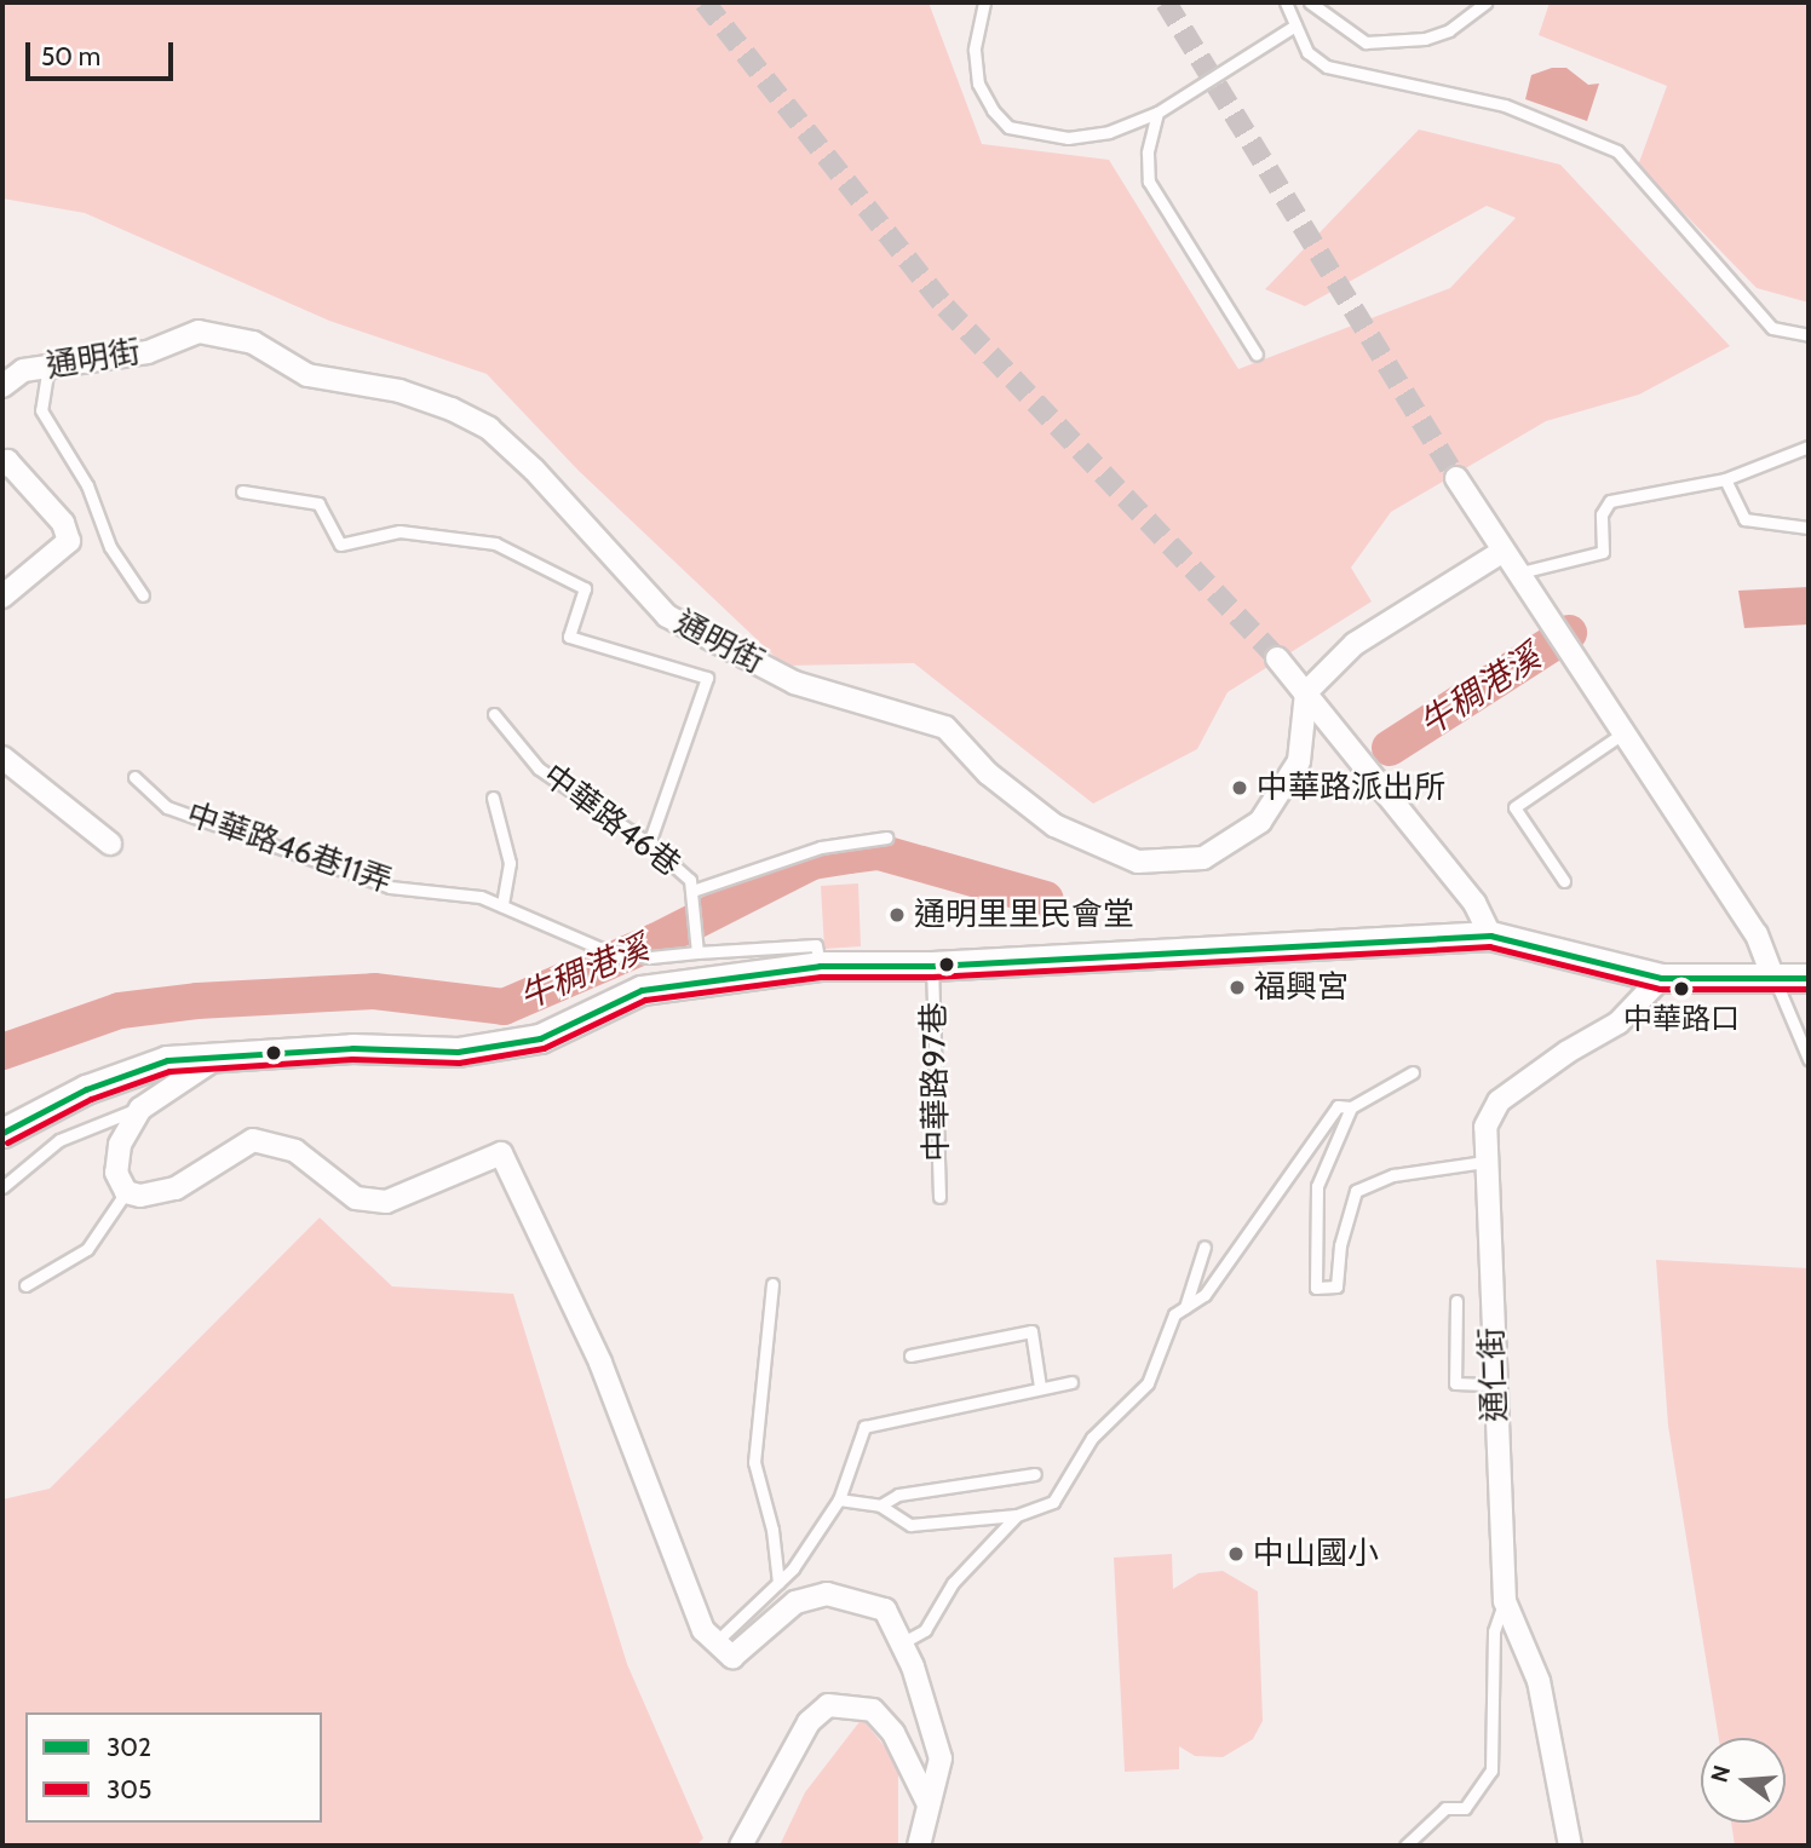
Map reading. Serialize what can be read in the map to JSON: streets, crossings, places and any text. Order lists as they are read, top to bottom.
{
  "streets": {
    "street": ["通明街", "通仁街"],
    "lane": ["中華路46巷", "中華路46巷11弄", "中華路97巷"]
  },
  "crossings": [
    ["中華路46巷", "中華路46巷11弄"]
  ],
  "water": ["牛稠港溪"],
  "places": [
    "中華路派出所",
    "通明里里民會堂",
    "福興宮",
    "中華路口",
    "中山國小"
  ],
  "lines": ["transit line 302", "transit line 305"],
  "legend": ["302", "305"],
  "scale_bar": "50 m",
  "north": "left"
}
